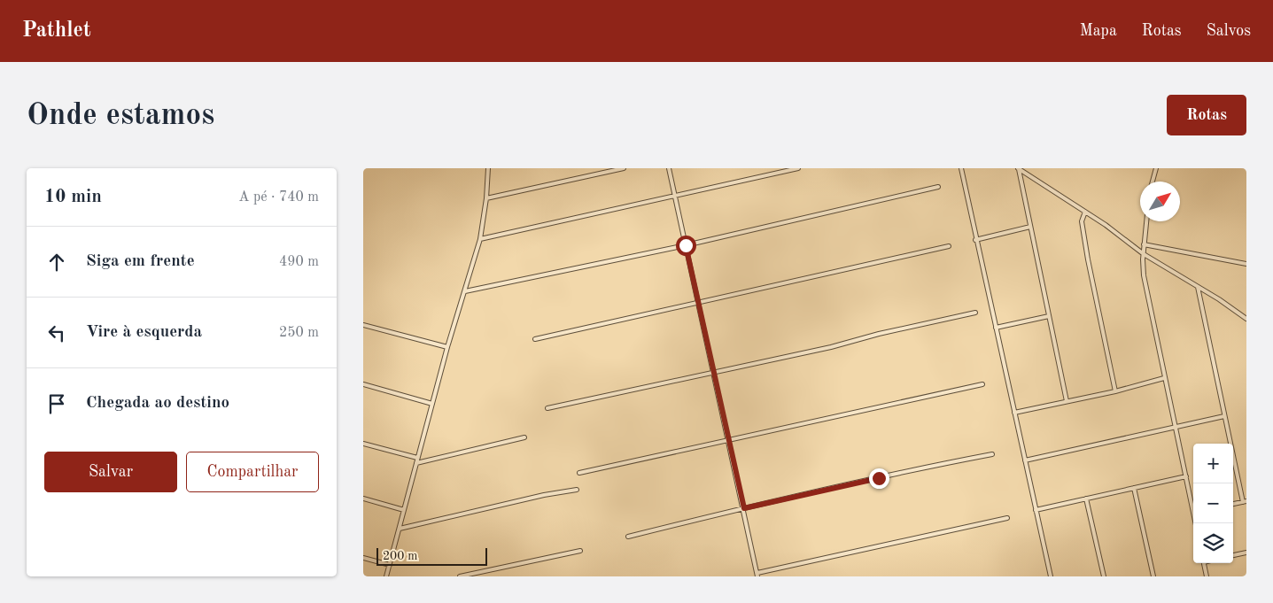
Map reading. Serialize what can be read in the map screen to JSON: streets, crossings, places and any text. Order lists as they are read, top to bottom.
{
  "scale_bar": "200 m",
  "north": "top right",
  "page": {
    "header": "Pathlet",
    "nav": ["Mapa", "Rotas", "Salvos"],
    "buttons": [
      "Rotas",
      ["Salvar", "Compartilhar"]
    ],
    "title": "Onde estamos",
    "heading": ["10 min", "A pé · 740 m"],
    "list": [
      ["Siga em frente", "490 m"],
      ["Vire à esquerda", "250 m"],
      "Chegada ao destino"
    ],
    "map_buttons": ["+", "−"],
    "scale": "200 m"
  }
}
